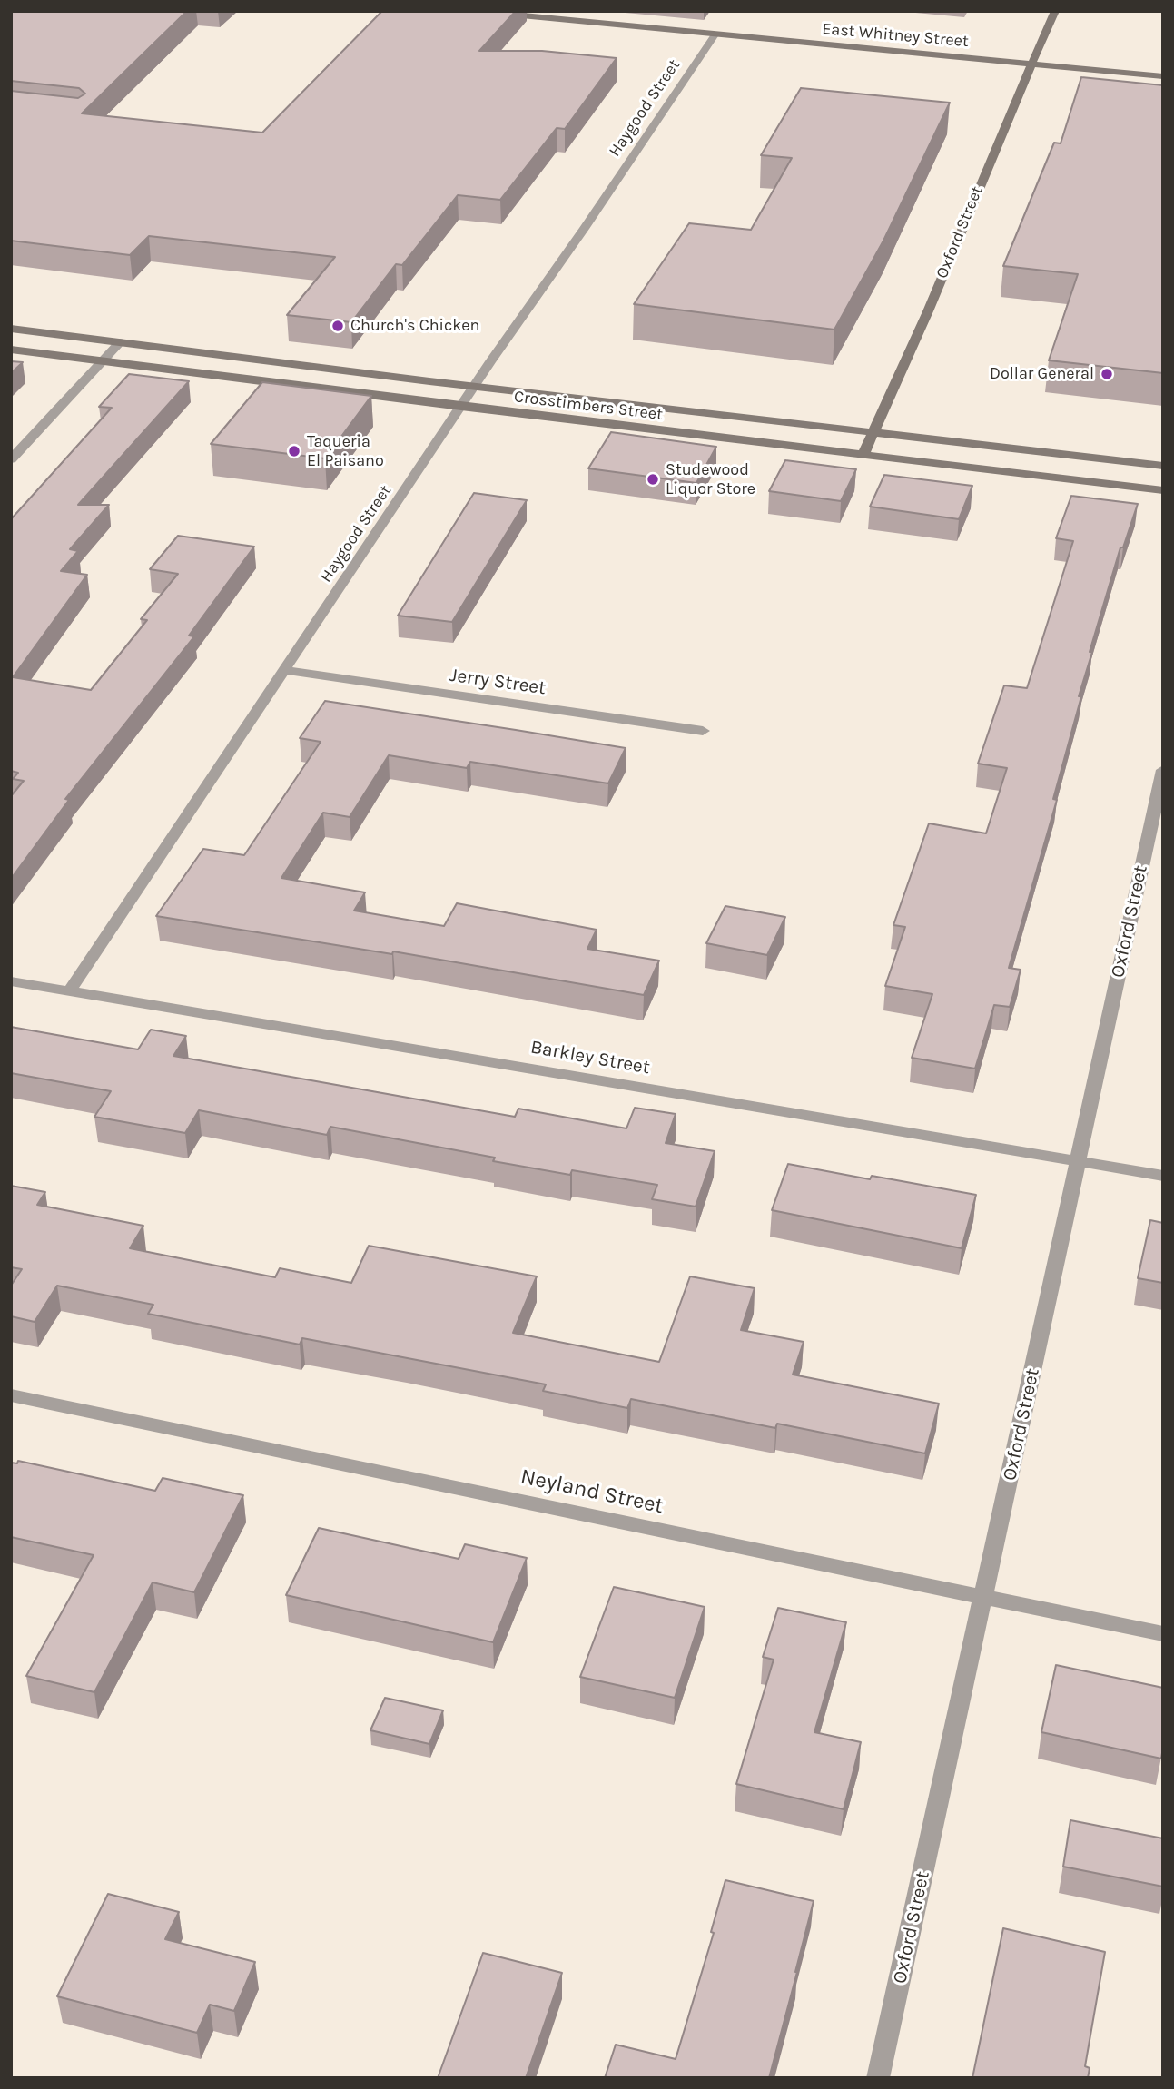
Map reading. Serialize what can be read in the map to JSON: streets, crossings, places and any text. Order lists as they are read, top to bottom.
{
  "streets": {
    "main road": ["East Whitney Street", "Oxford Street", "Crosstimbers Street"],
    "street": [
      "Haygood Street",
      "Jerry Street",
      "Barkley Street",
      "Neyland Street"
    ]
  },
  "crossings": [
    ["East Whitney Street", "Haygood Street"],
    ["East Whitney Street", "Oxford Street"],
    ["Haygood Street", "Crosstimbers Street"],
    ["Haygood Street", "Jerry Street"],
    ["Haygood Street", "Barkley Street"],
    ["Oxford Street", "Crosstimbers Street"],
    ["Oxford Street", "Barkley Street"],
    ["Oxford Street", "Neyland Street"]
  ],
  "places": [
    "Church's Chicken",
    "Dollar General",
    "Taqueria El Paisano",
    "Studewood Liquor Store"
  ]
}
